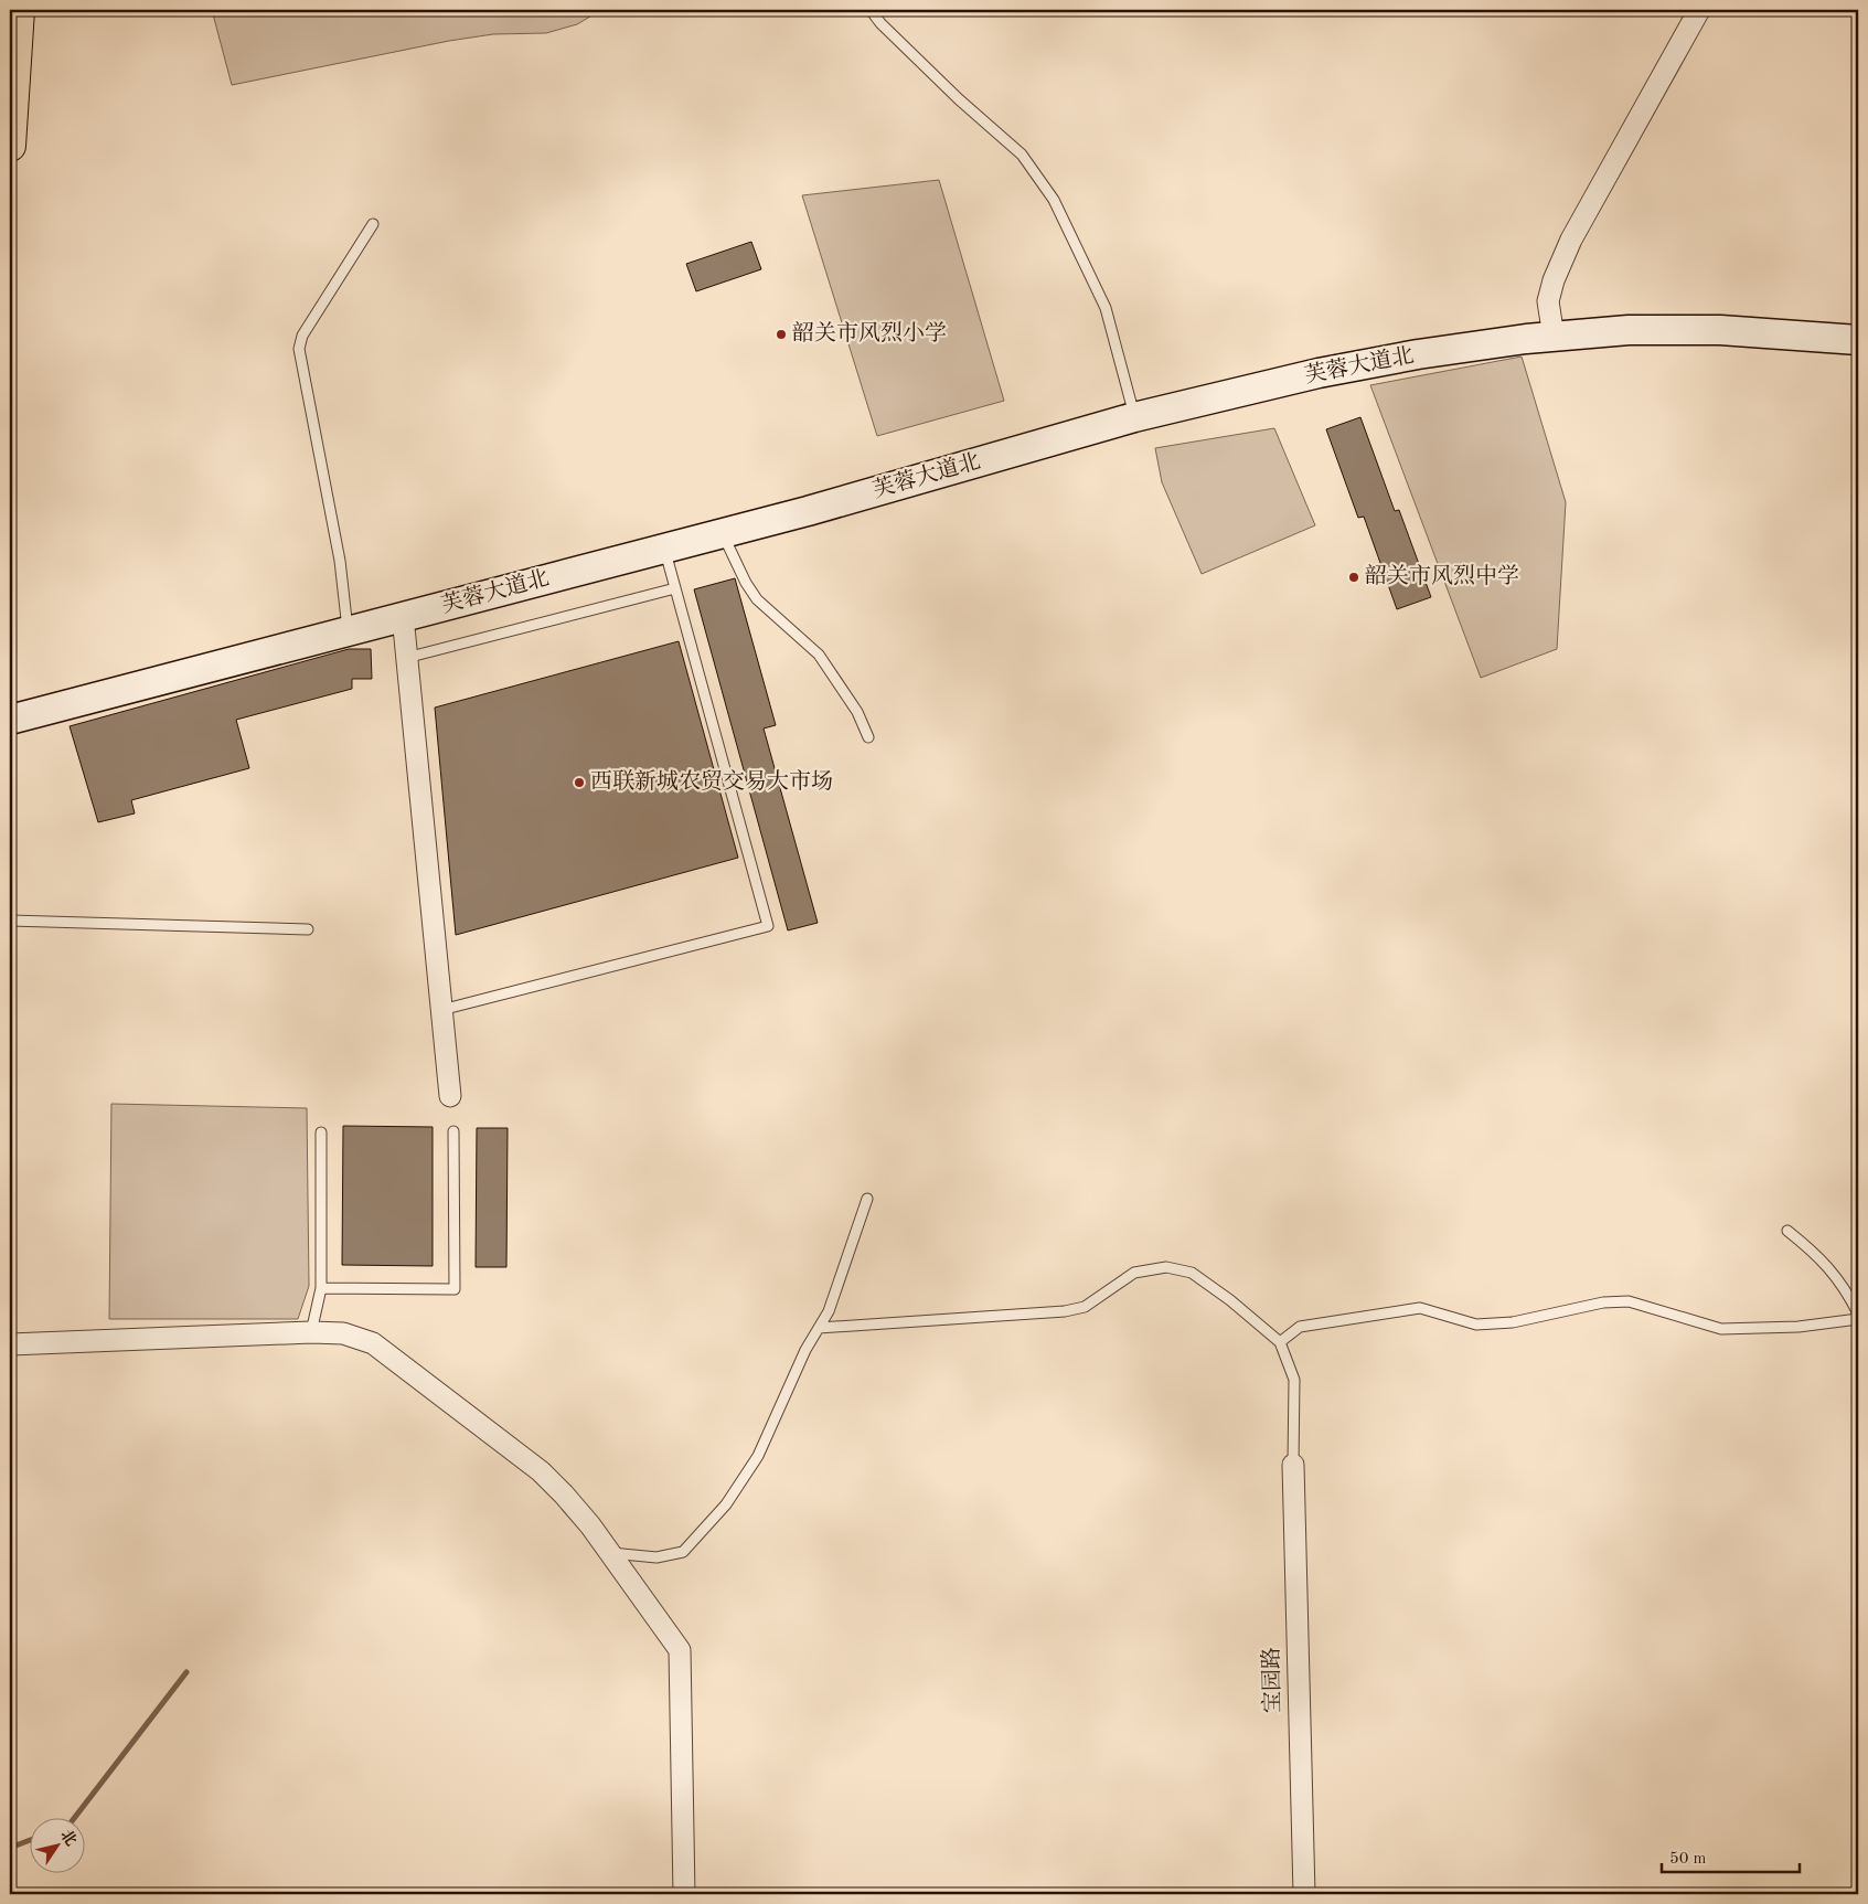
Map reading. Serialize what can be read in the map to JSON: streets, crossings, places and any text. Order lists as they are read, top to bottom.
{
  "streets": {
    "main road": ["芙蓉大道北"],
    "street": ["宝园路"]
  },
  "places": ["韶关市风烈小学", "韶关市风烈中学", "西联新城农贸交易大市场"],
  "scale_bar": "50 m",
  "north": "top right"
}
